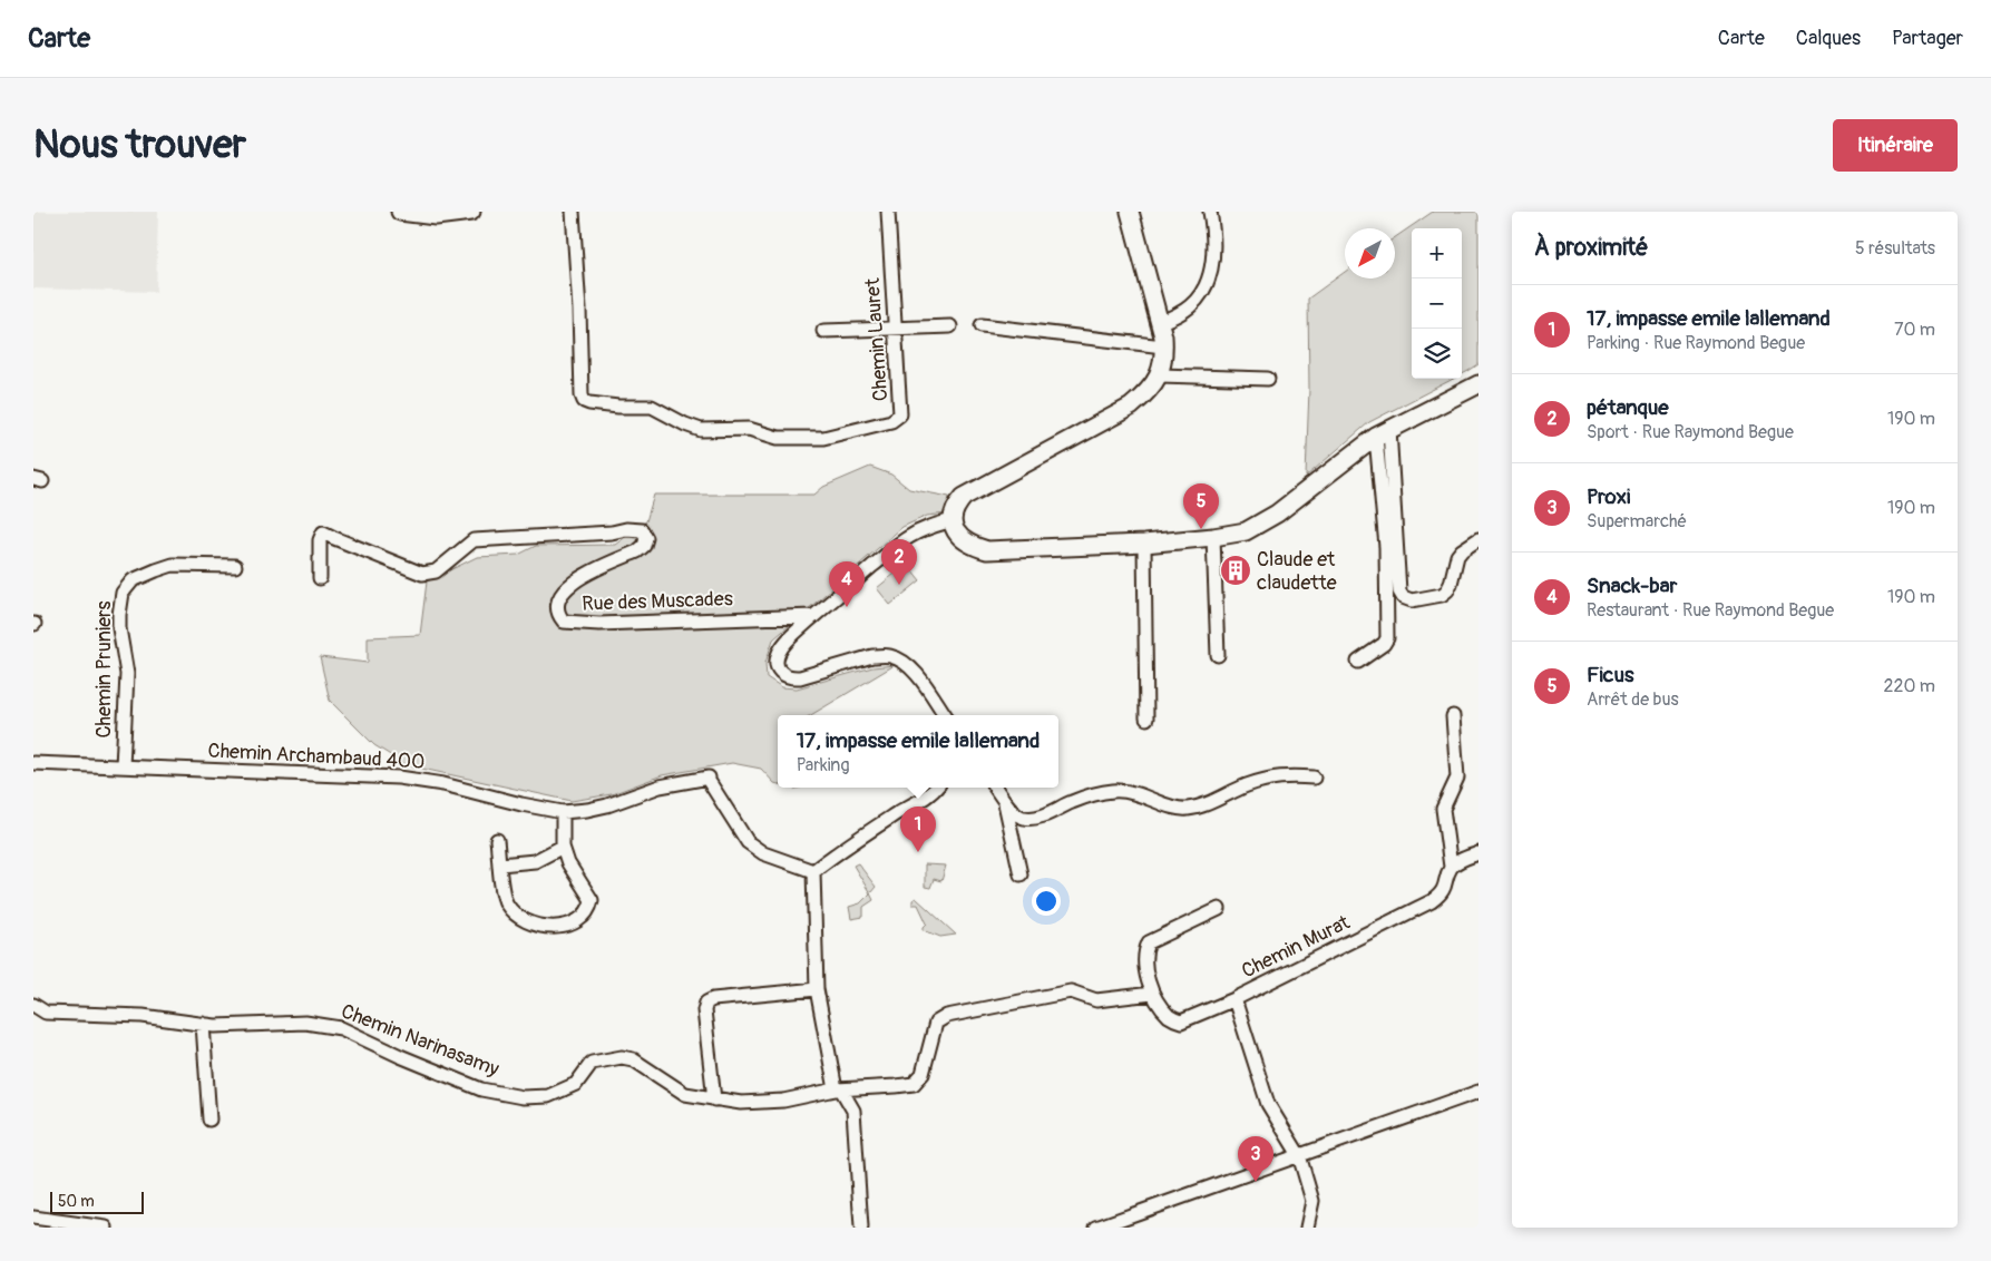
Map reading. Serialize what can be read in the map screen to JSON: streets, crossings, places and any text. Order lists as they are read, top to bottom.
{
  "streets": {
    "street": [
      "Chemin Lauret",
      "Rue des Muscades",
      "Chemin Pruniers",
      "Chemin Archambaud 400",
      "Chemin Murat",
      "Chemin Narinasamy"
    ]
  },
  "crossings": [
    ["Chemin Pruniers", "Chemin Archambaud 400"]
  ],
  "places": {
    "building": ["Claude et claudette"]
  },
  "scale_bar": "50 m",
  "north": "bottom left",
  "page": {
    "header": "Carte",
    "nav": ["Carte", "Calques", "Partager"],
    "buttons": "Itinéraire",
    "title": "Nous trouver",
    "heading": ["À proximité", "5 résultats"],
    "map_buttons": ["+", "−"],
    "list": [
      {
        "mark": "1",
        "name": "17, impasse emile lallemand",
        "note": "Parking · Rue Raymond Begue",
        "value": "70 m"
      },
      {
        "mark": "2",
        "name": "pétanque",
        "note": "Sport · Rue Raymond Begue",
        "value": "190 m"
      },
      {
        "mark": "3",
        "name": "Proxi",
        "note": "Supermarché",
        "value": "190 m"
      },
      {
        "mark": "4",
        "name": "Snack-bar",
        "note": "Restaurant · Rue Raymond Begue",
        "value": "190 m"
      },
      {
        "mark": "5",
        "name": "Ficus",
        "note": "Arrêt de bus",
        "value": "220 m"
      }
    ],
    "pins": [
      "5",
      "2",
      "4",
      "1",
      "3"
    ],
    "popup": ["17, impasse emile lallemand", "Parking"],
    "scale": "50 m"
  }
}
